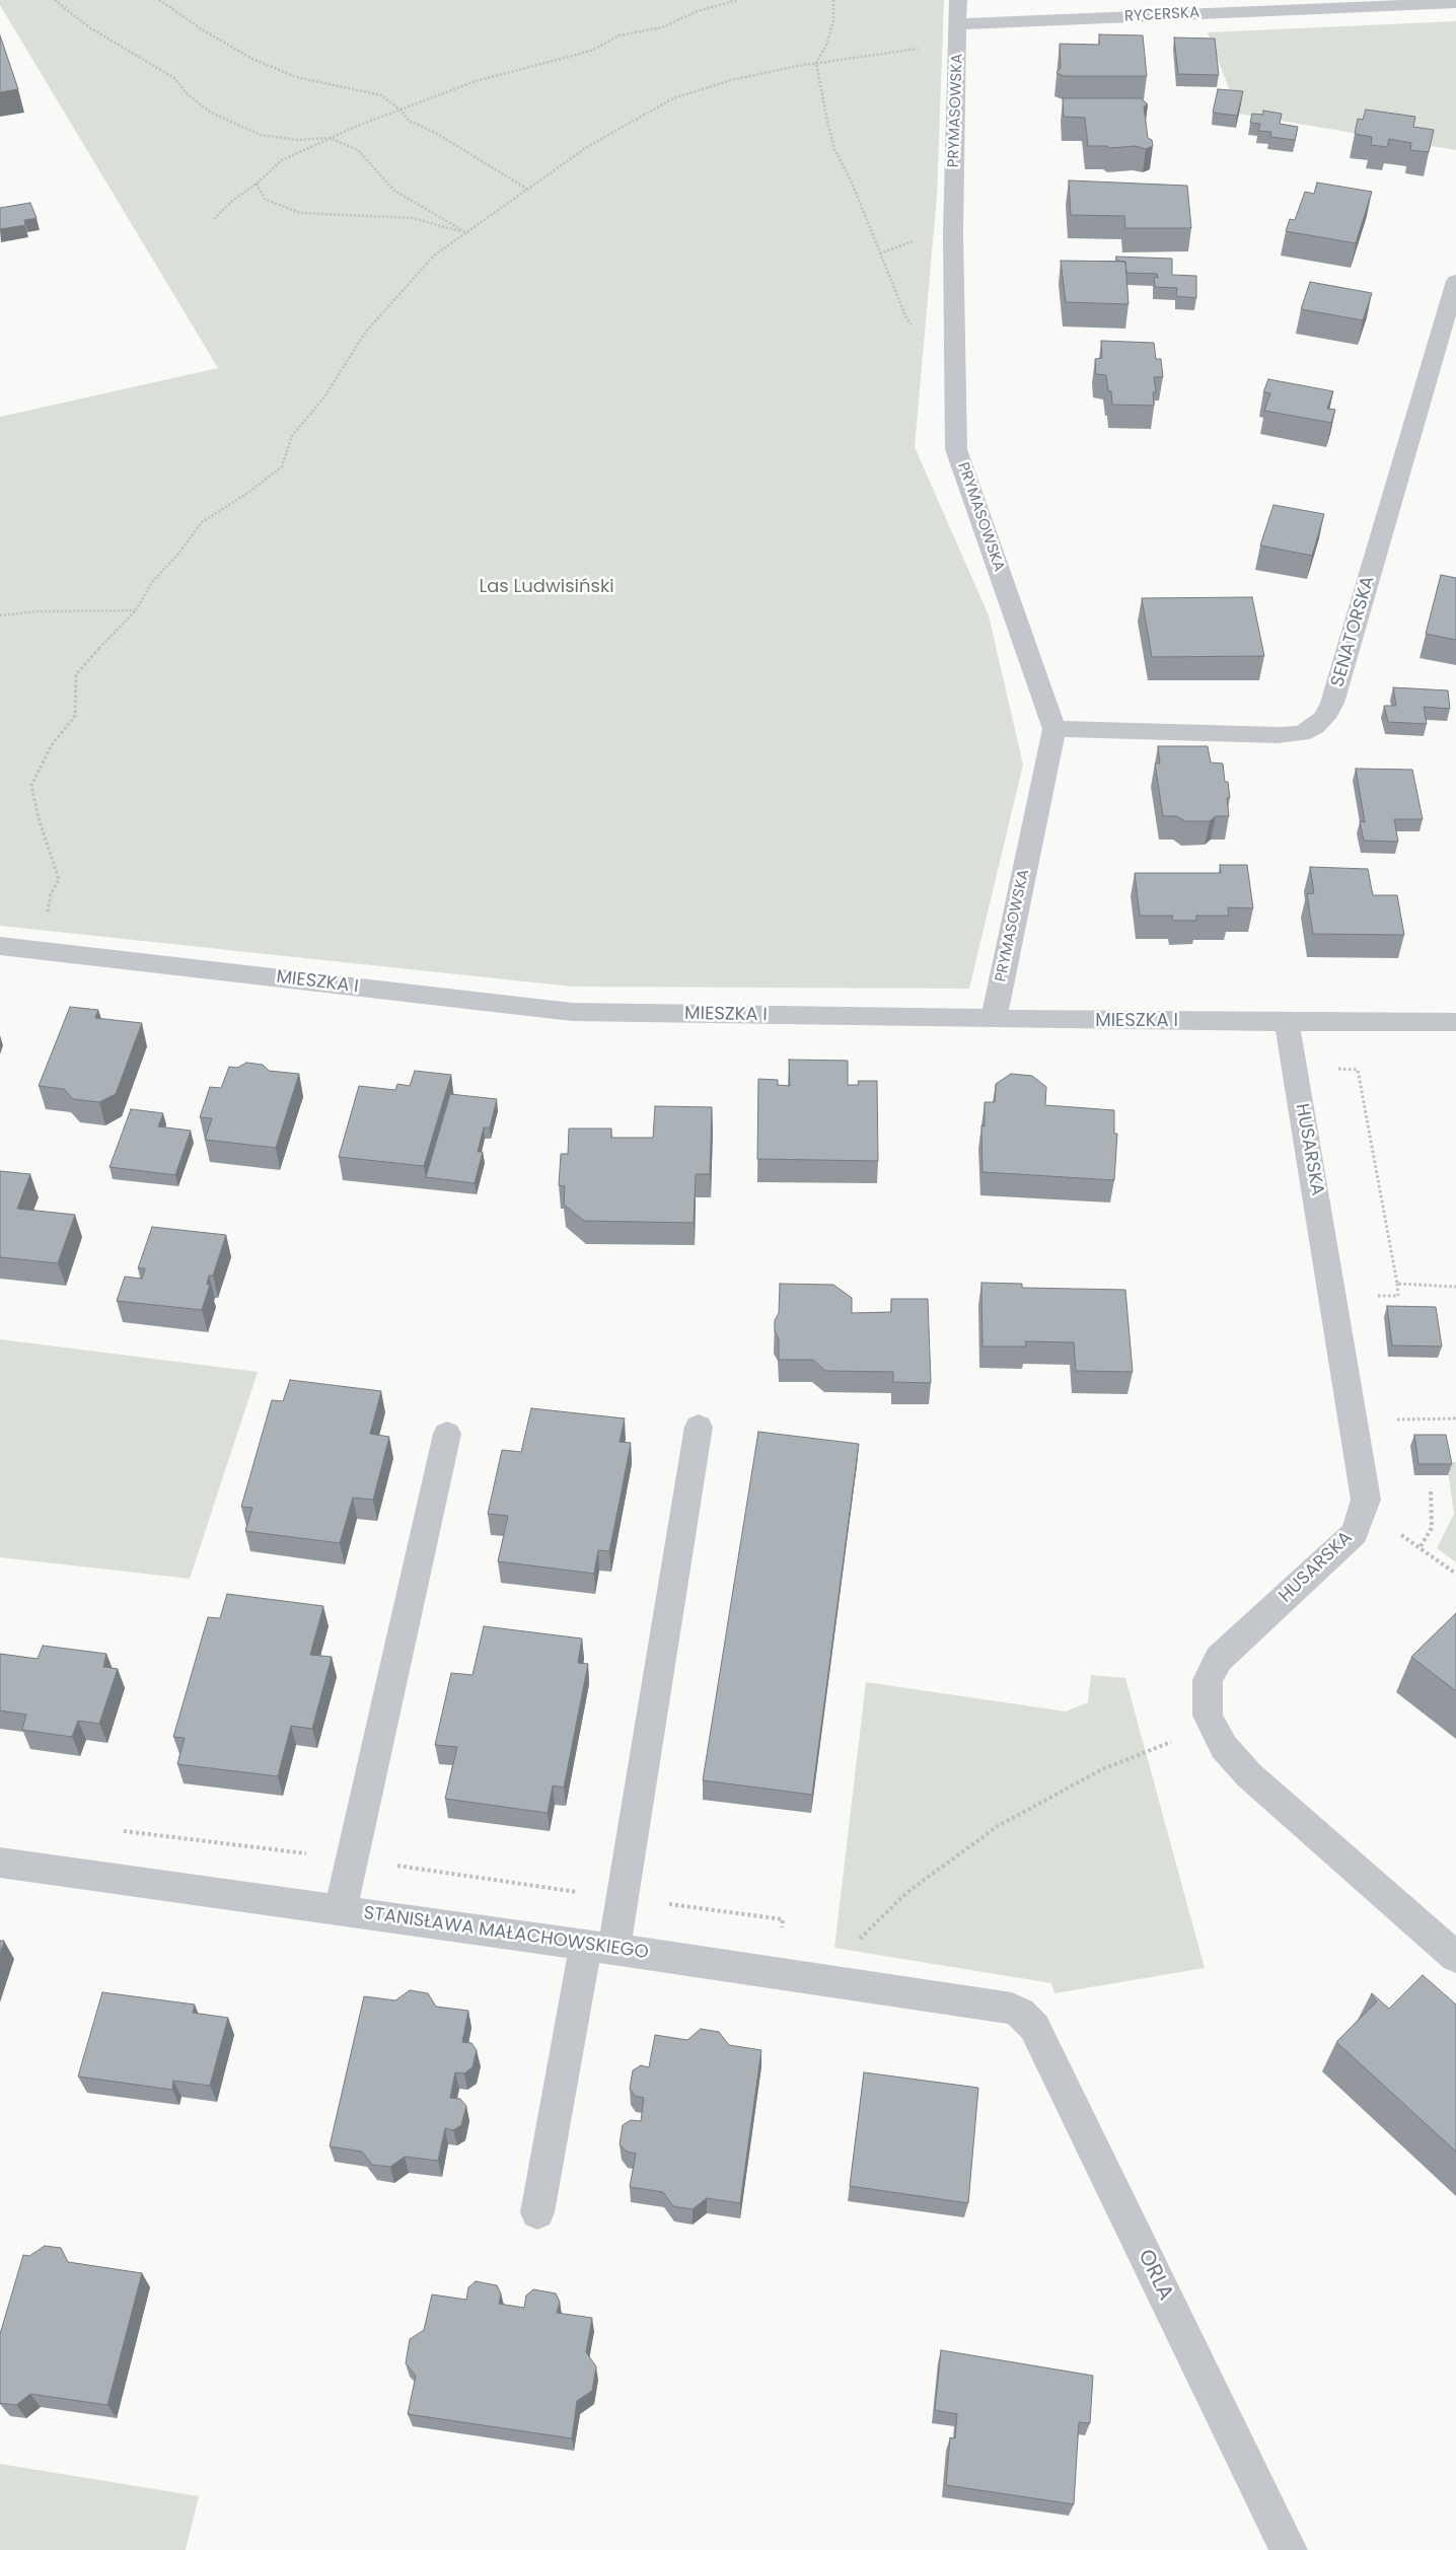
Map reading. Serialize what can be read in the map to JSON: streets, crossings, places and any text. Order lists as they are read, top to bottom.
{
  "streets": {
    "street": [
      "RYCERSKA",
      "PRYMASOWSKA",
      "SENATORSKA",
      "MIESZKA I",
      "HUSARSKA",
      "STANISŁAWA MAŁACHOWSKIEGO",
      "ORLA"
    ]
  },
  "crossings": [
    ["RYCERSKA", "PRYMASOWSKA"],
    ["PRYMASOWSKA", "SENATORSKA"],
    ["PRYMASOWSKA", "MIESZKA I"],
    ["MIESZKA I", "HUSARSKA"],
    ["STANISŁAWA MAŁACHOWSKIEGO", "ORLA"]
  ],
  "parks": ["Las Ludwisiński"]
}
